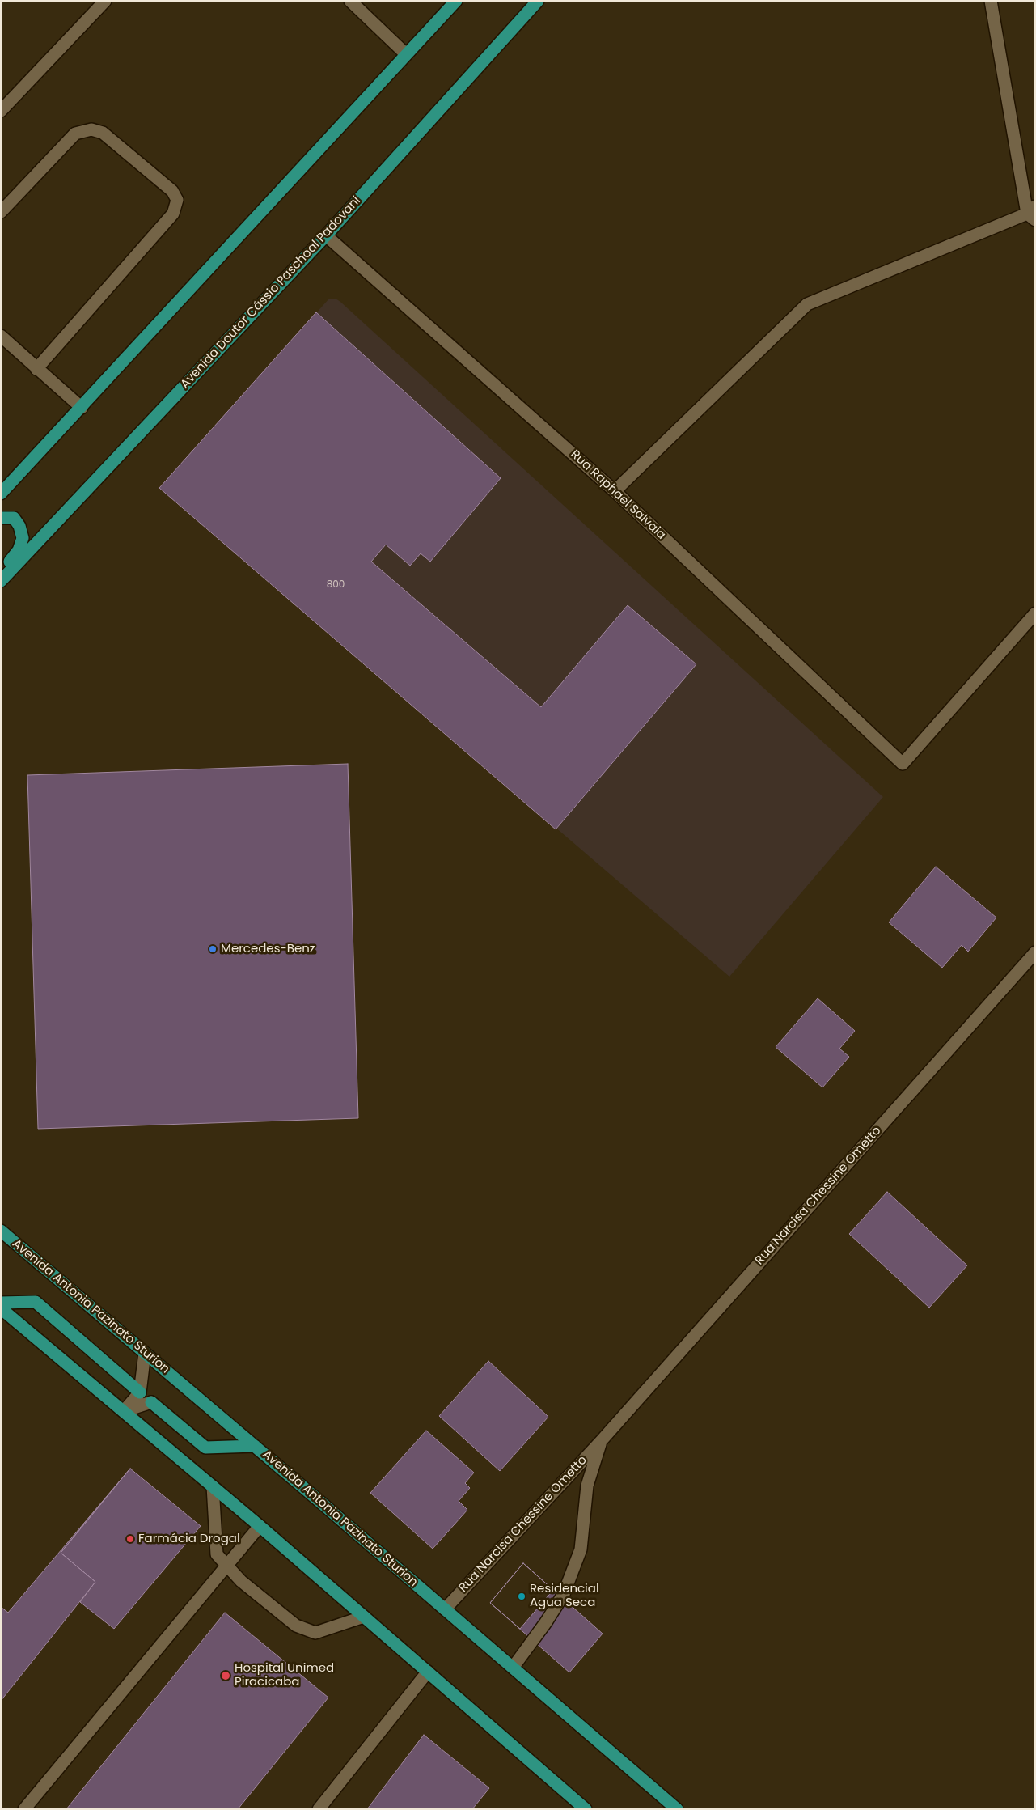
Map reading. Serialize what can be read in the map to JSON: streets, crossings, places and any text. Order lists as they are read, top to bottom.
{
  "streets": {
    "main road": ["Avenida Doutor Cássio Paschoal Padovani", "Avenida Antonia Pazinato Sturion"],
    "street": ["Rua Raphael Salvaia", "Rua Narcisa Chessine Ometto"]
  },
  "crossings": [
    ["Avenida Doutor Cássio Paschoal Padovani", "Rua Raphael Salvaia"],
    ["Rua Narcisa Chessine Ometto", "Avenida Antonia Pazinato Sturion"]
  ],
  "places": [
    "Mercedes-Benz",
    "Farmácia Drogal",
    "Residencial Agua Seca",
    "Hospital Unimed Piracicaba"
  ],
  "house_numbers": ["800"]
}
